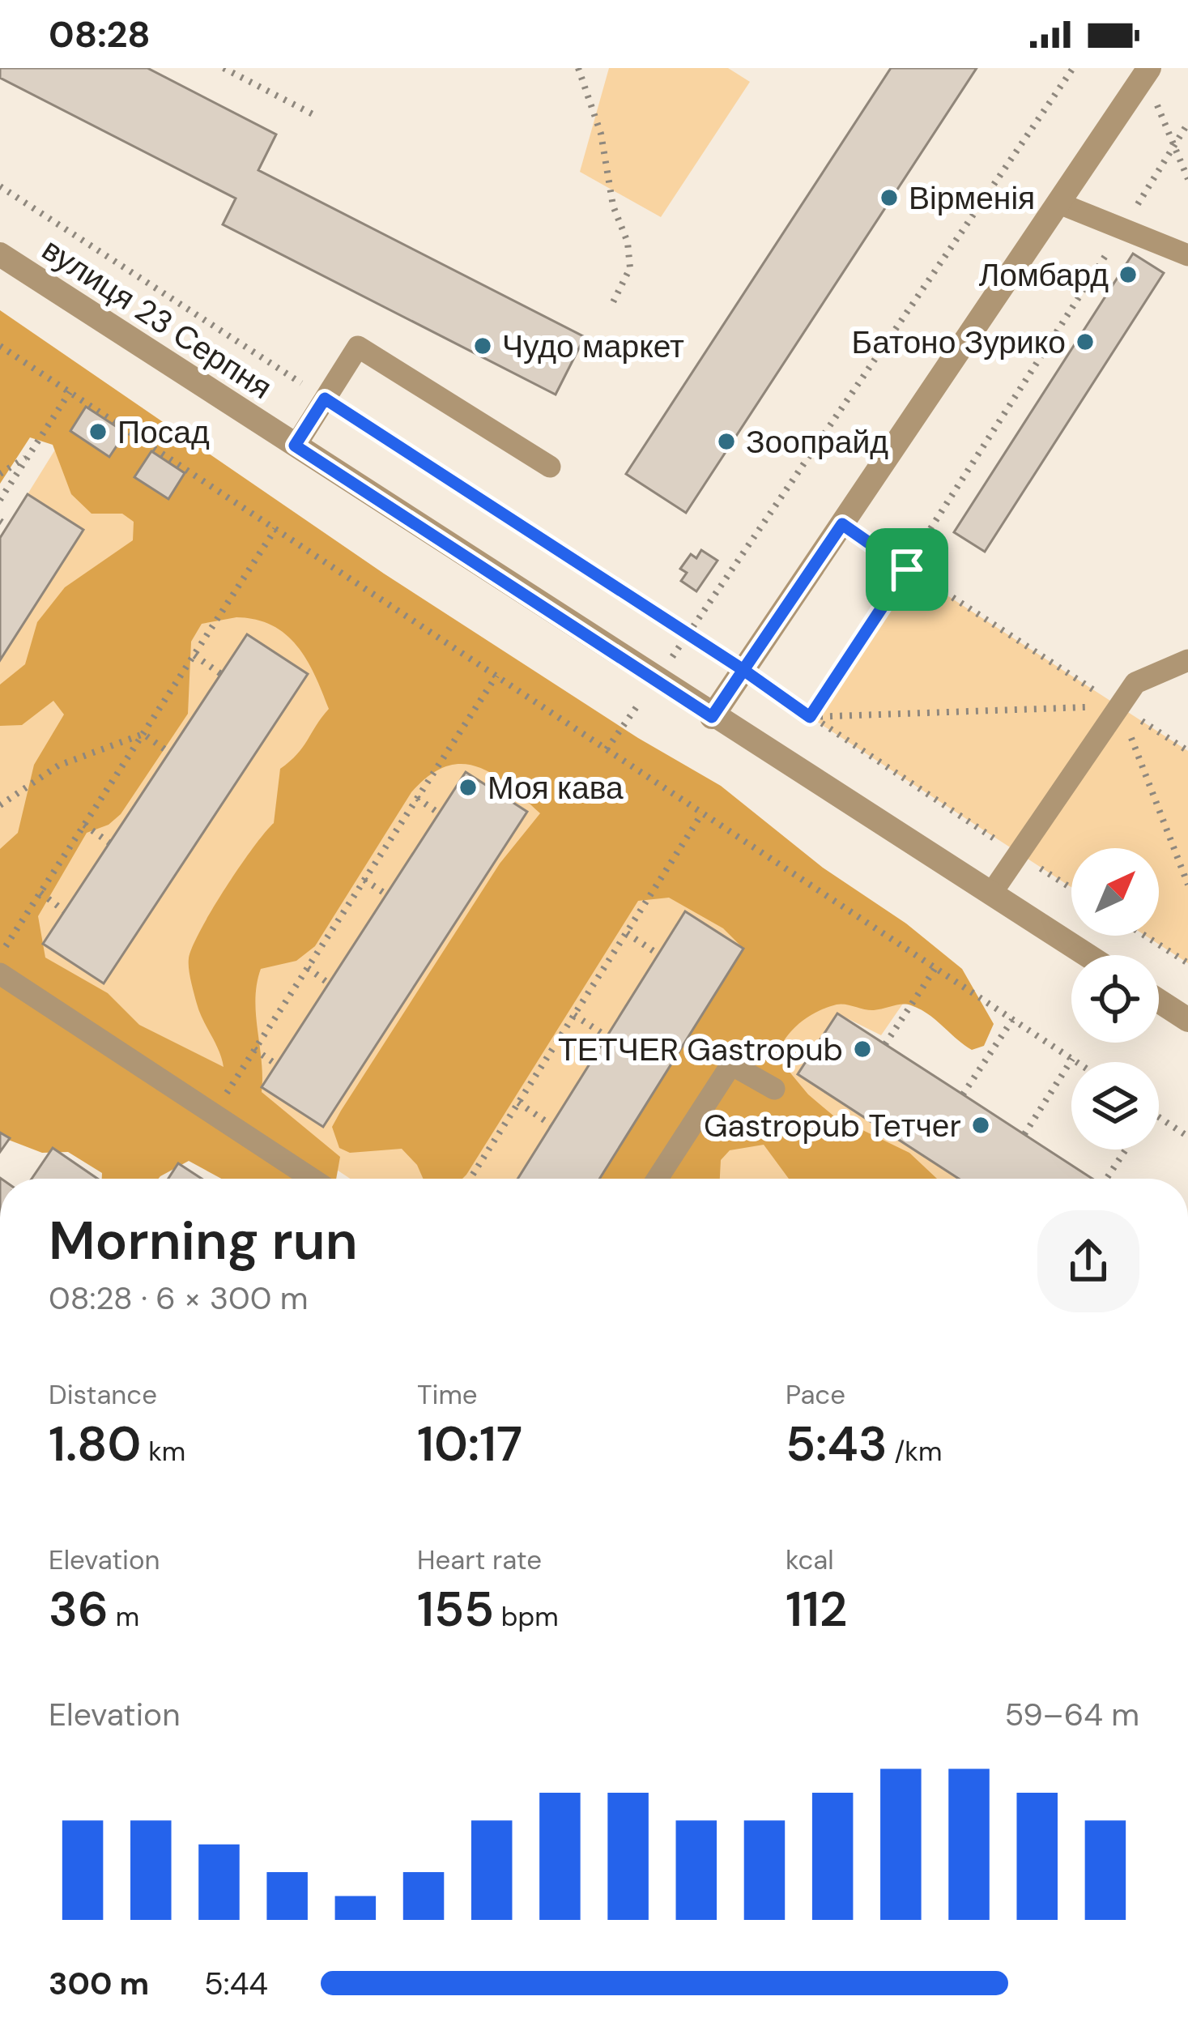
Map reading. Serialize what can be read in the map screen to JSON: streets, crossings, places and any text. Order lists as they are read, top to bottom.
{
  "streets": {
    "street": ["вулиця 23 Серпня"]
  },
  "places": [
    "Вірменія",
    "Ломбард",
    "Батоно Зурико",
    "Чудо маркет",
    "Посад",
    "Зоопрайд",
    "Моя кава",
    "ТЕТЧЕR Gastropub",
    "Gastropub Teтчеr"
  ],
  "north": "top right",
  "page": {
    "status": "08:28",
    "heading": ["Morning run", "08:28 · 6 × 300 m"],
    "stats": [
      ["Distance", "1.80 km"],
      ["Time", "10:17"],
      ["Pace", "5:43 /km"],
      ["Elevation", "36 m"],
      ["Heart rate", "155 bpm"],
      ["kcal", "112"]
    ],
    "chart": ["Elevation", "59–64 m"],
    "list": [
      {
        "name": "300 m",
        "note": "5:44"
      }
    ]
  }
}
